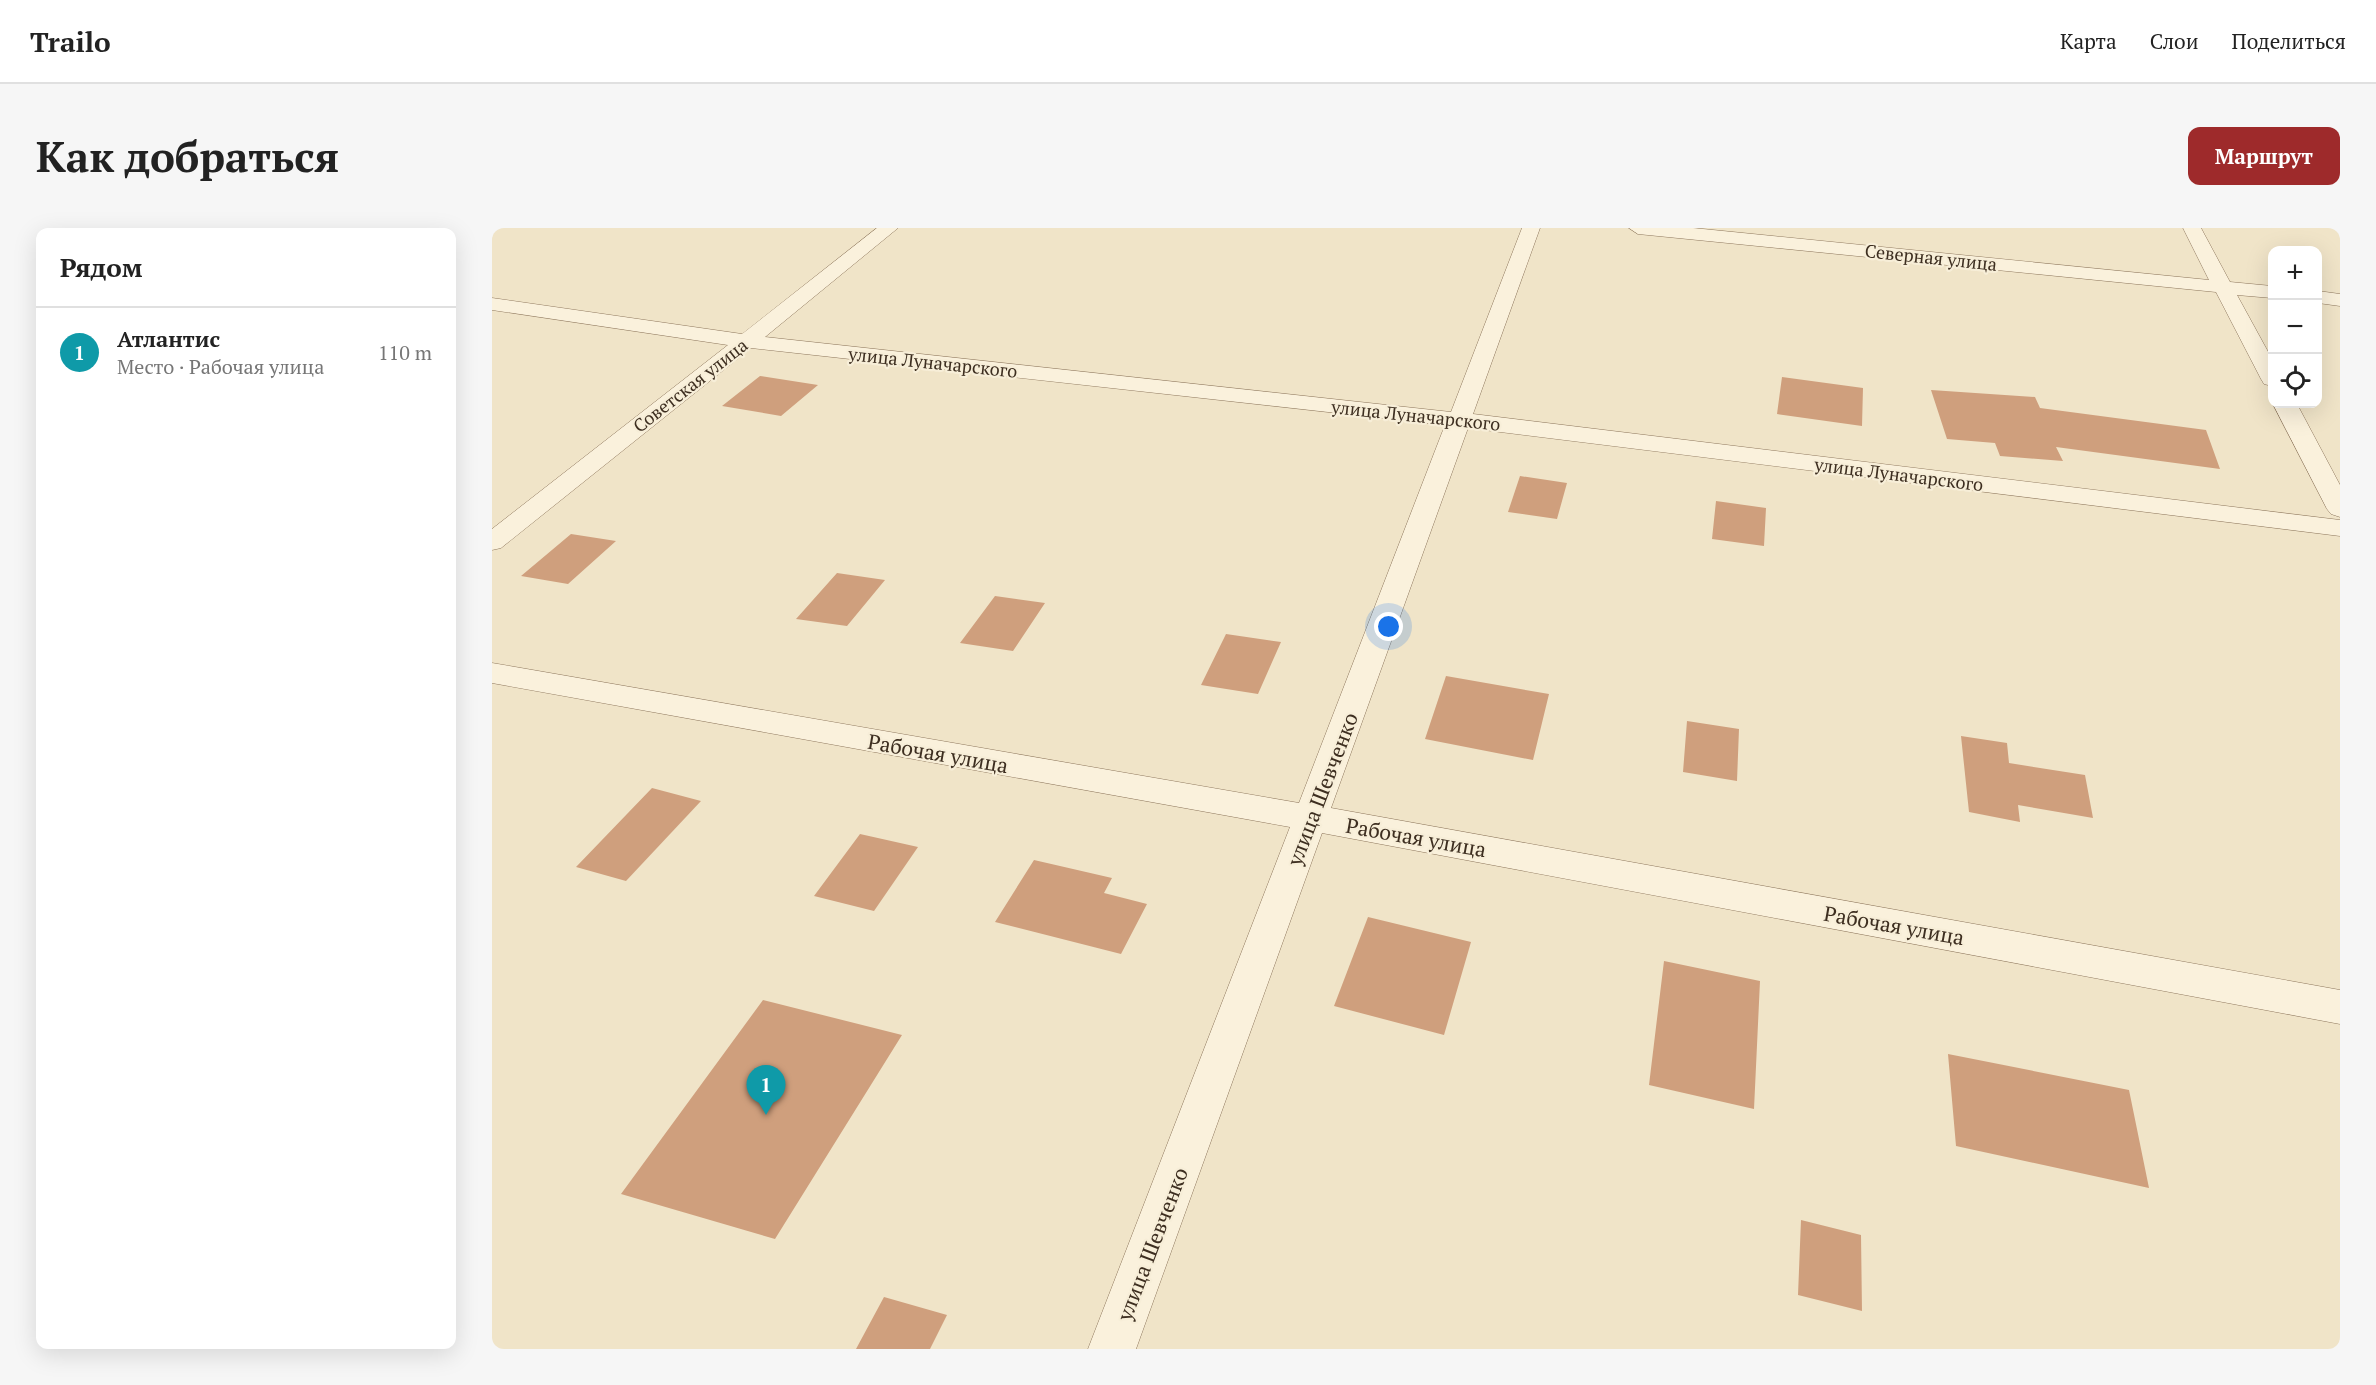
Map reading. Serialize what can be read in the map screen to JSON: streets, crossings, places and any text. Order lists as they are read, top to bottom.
{
  "streets": {
    "street": [
      "Северная улица",
      "улица Луначарского",
      "Советская улица",
      "Рабочая улица",
      "улица Шевченко"
    ]
  },
  "crossings": [
    ["улица Луначарского", "Советская улица"],
    ["улица Луначарского", "улица Шевченко"],
    ["Рабочая улица", "улица Шевченко"]
  ],
  "page": {
    "header": "Trailo",
    "nav": ["Карта", "Слои", "Поделиться"],
    "buttons": "Маршрут",
    "title": "Как добраться",
    "heading": "Рядом",
    "map_buttons": ["+", "−"],
    "list": [
      {
        "mark": "1",
        "name": "Атлантис",
        "note": "Место · Рабочая улица",
        "value": "110 m"
      }
    ],
    "pins": "1"
  }
}
